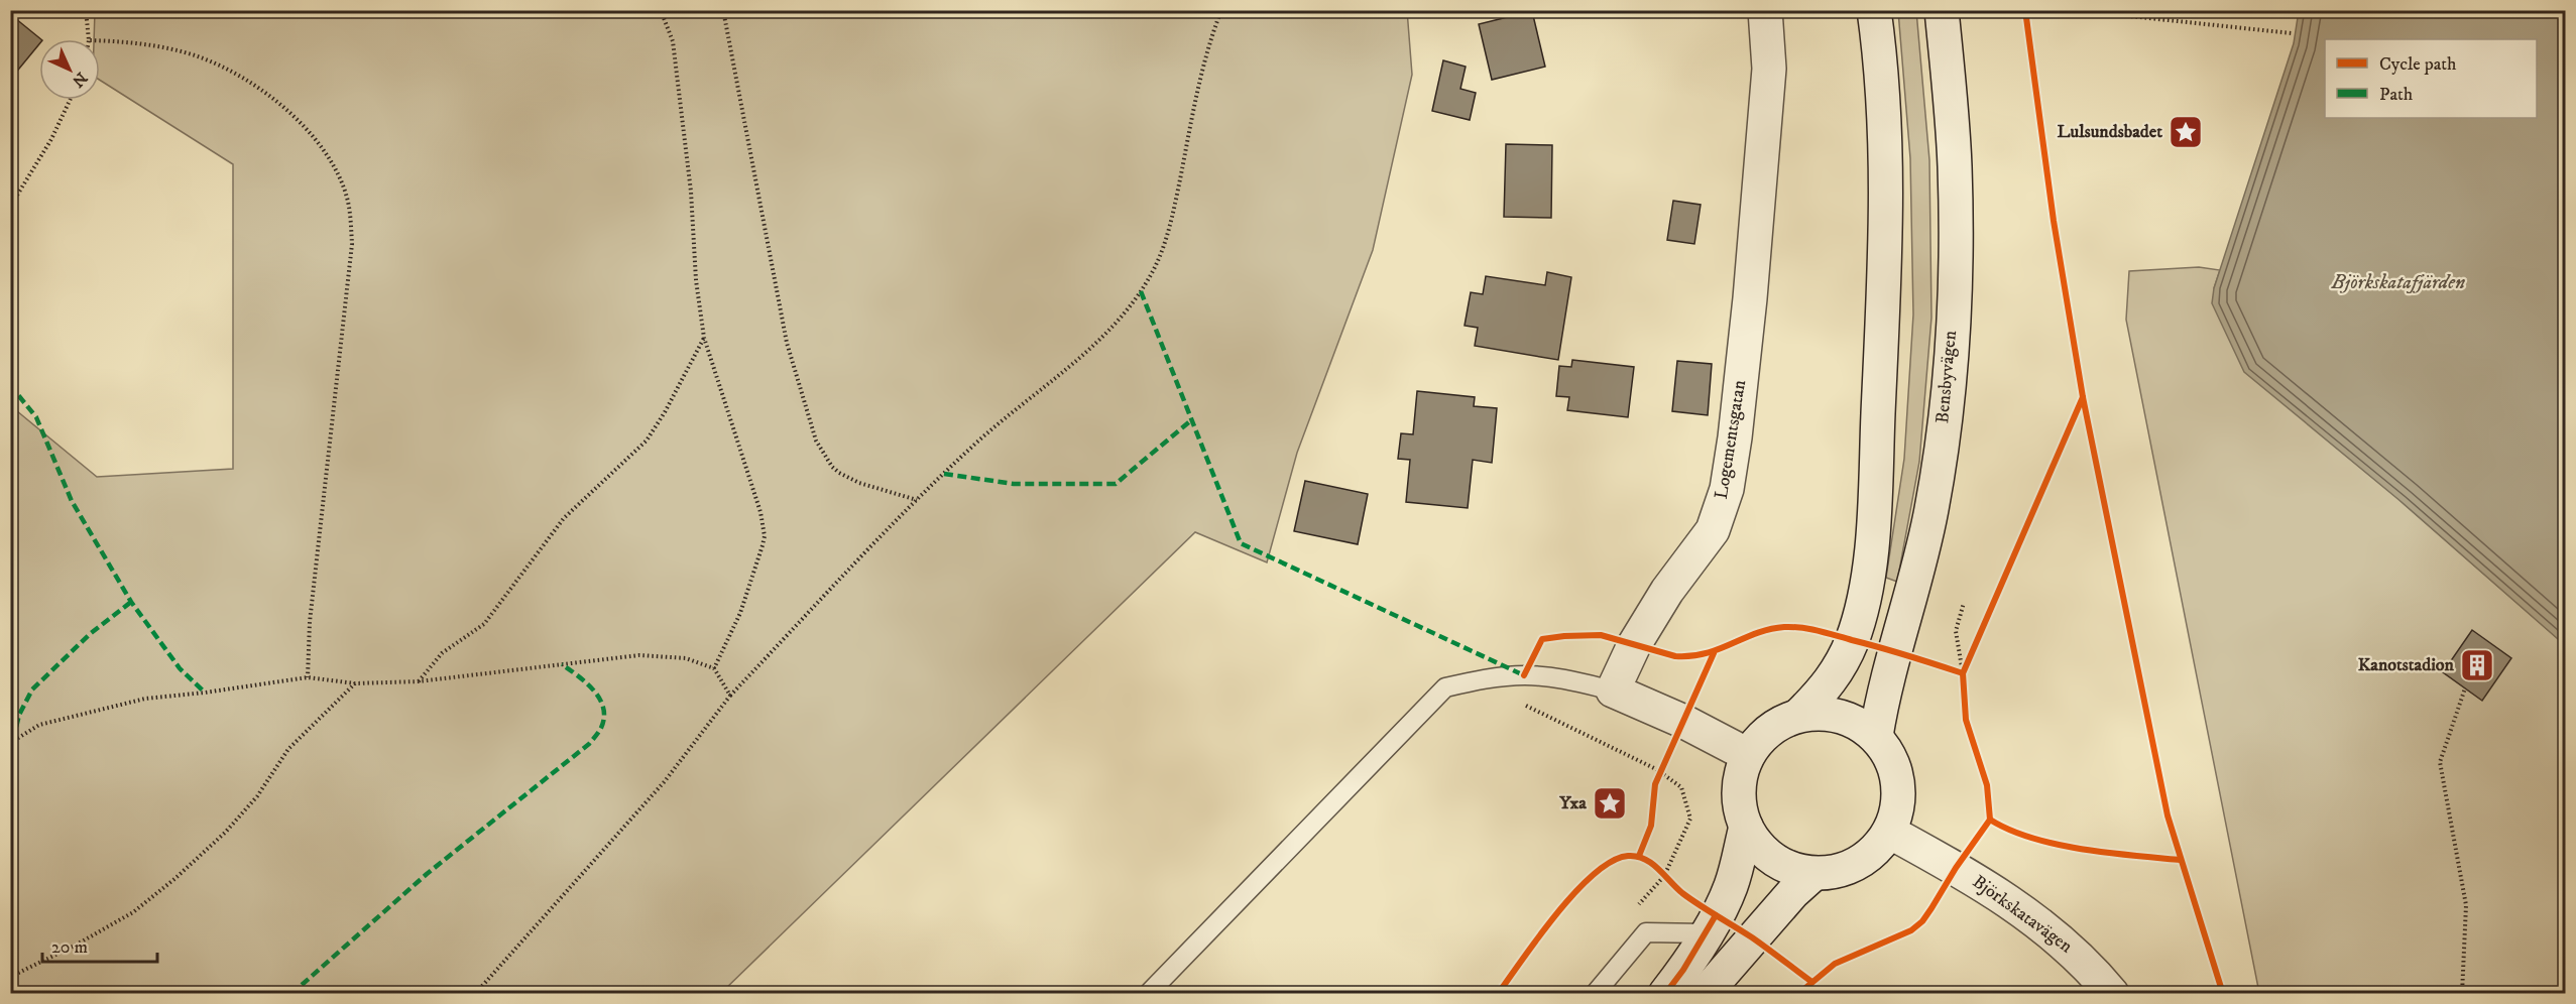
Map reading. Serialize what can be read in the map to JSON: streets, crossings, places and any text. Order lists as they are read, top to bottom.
{
  "streets": {
    "main road": ["Bensbyvägen", "Logementsgatan", "Björkskatavägen"]
  },
  "crossings": [
    ["Bensbyvägen", "Björkskatavägen"]
  ],
  "water": ["Björkskatafjärden"],
  "places": {
    "place": ["Lulsundsbadet", "Yxa"],
    "building": ["Kanotstadion"]
  },
  "legend": ["Cycle path", "Path"],
  "scale_bar": "20 m",
  "north": "bottom right"
}
